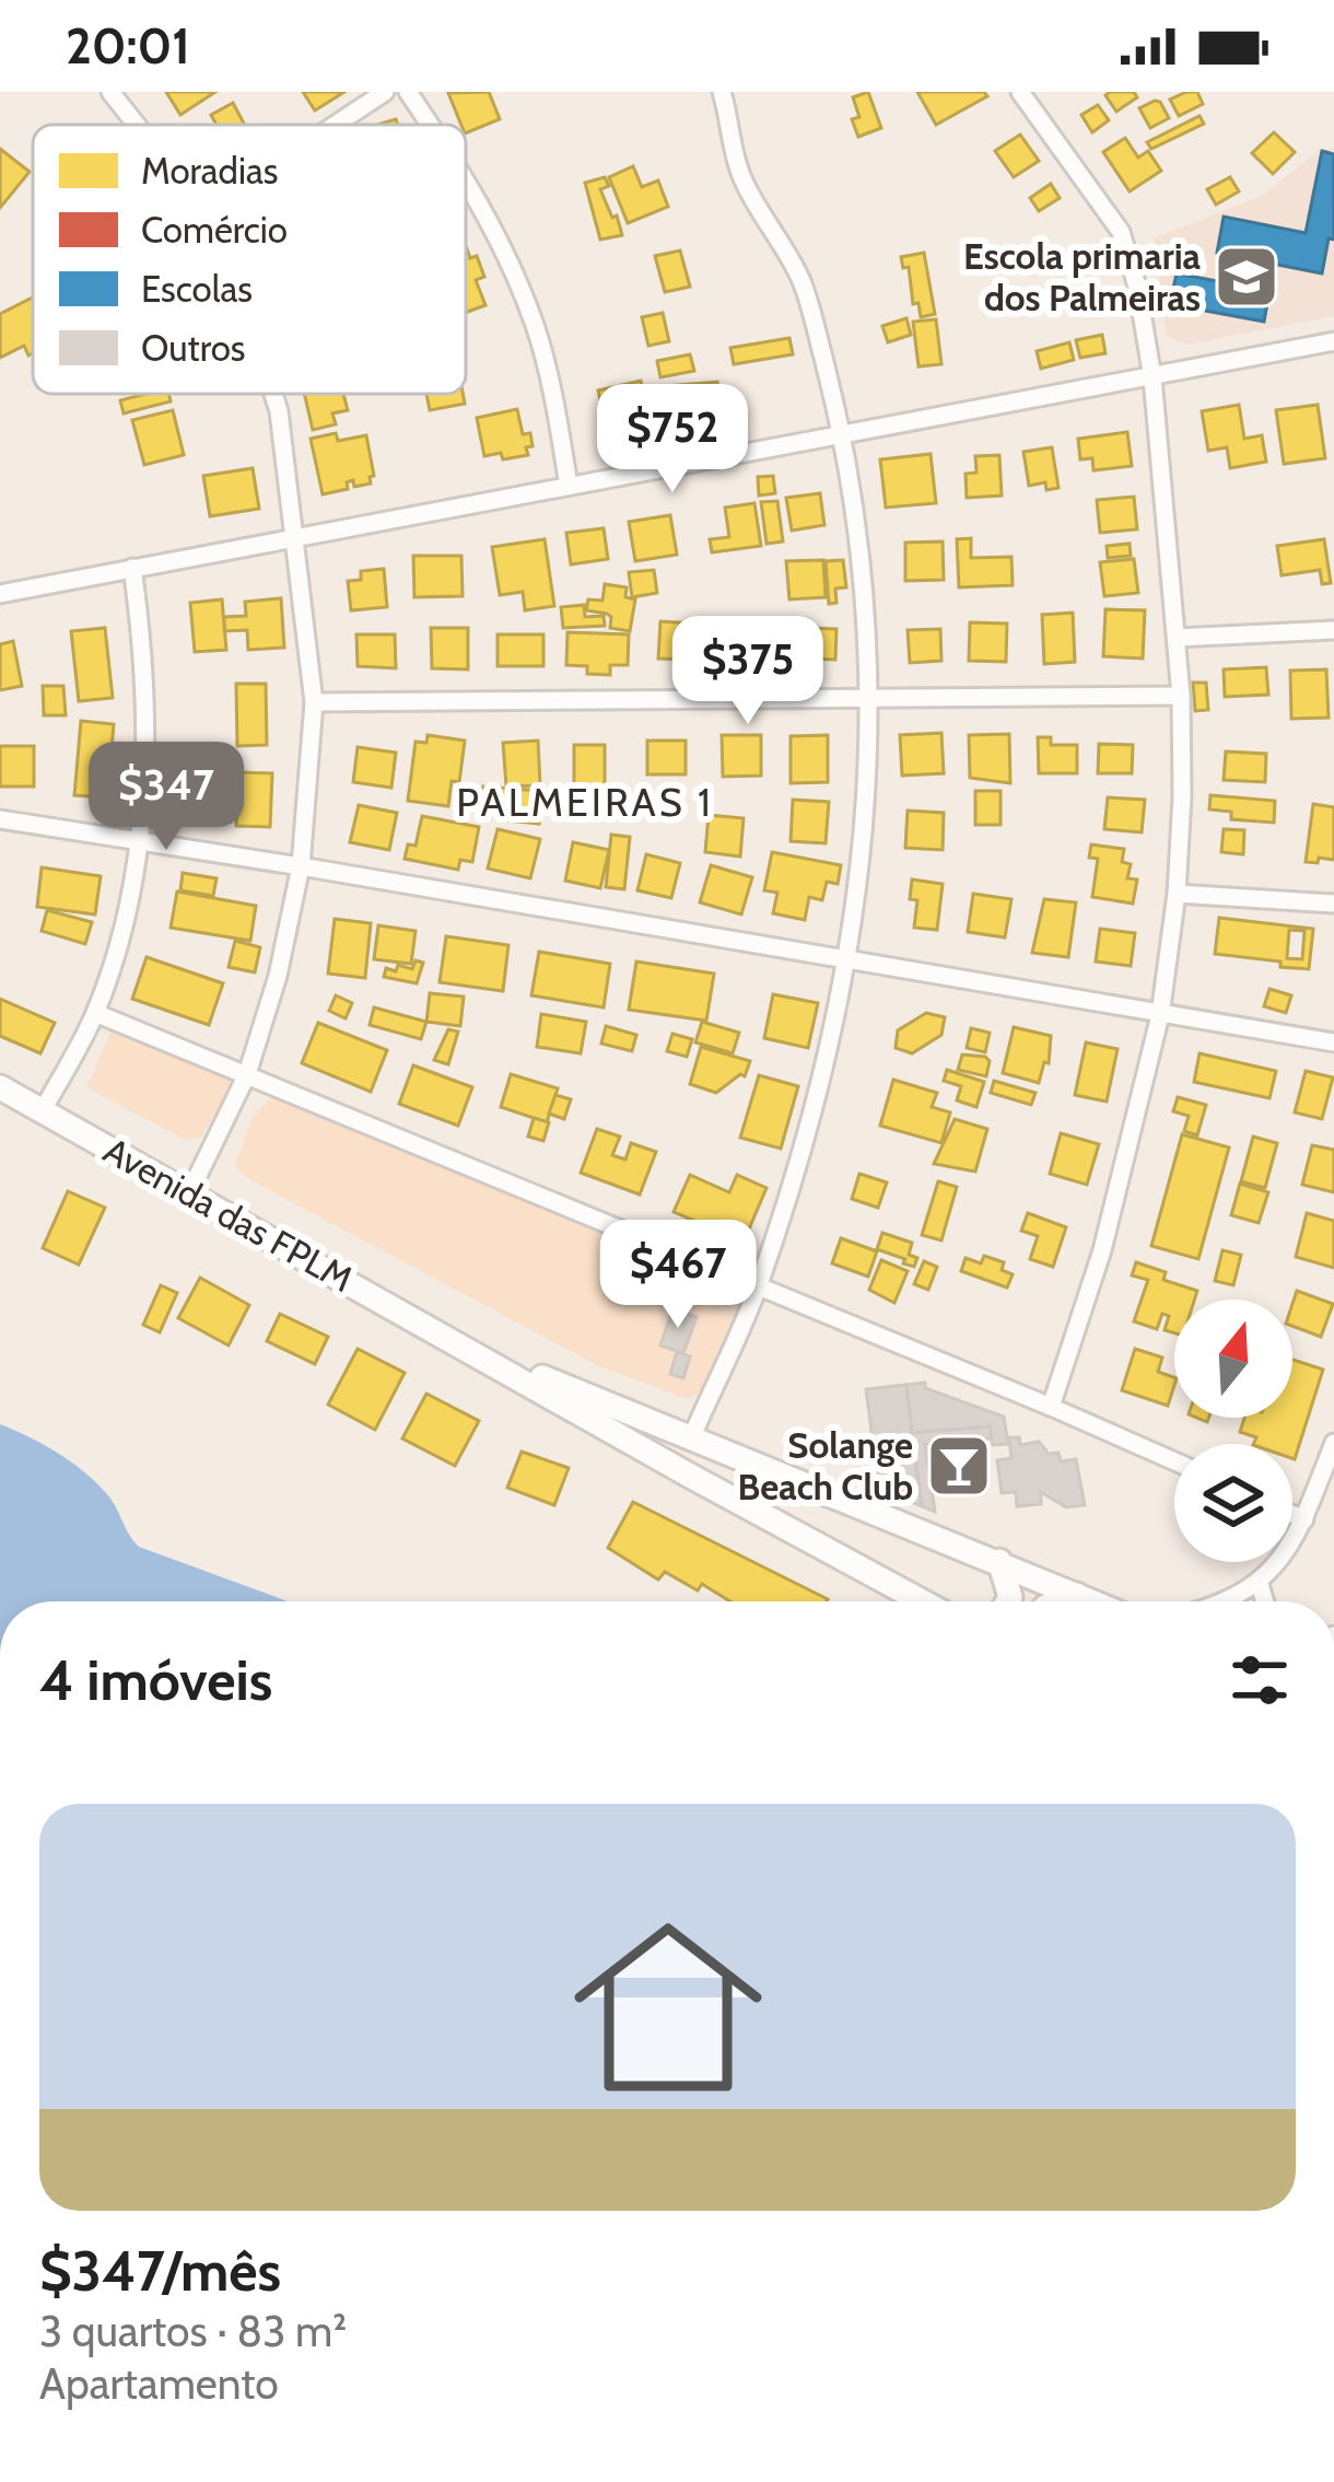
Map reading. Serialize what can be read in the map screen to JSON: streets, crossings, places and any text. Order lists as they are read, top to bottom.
{
  "streets": {
    "street": ["Avenida das FPLM"]
  },
  "districts": ["PALMEIRAS 1"],
  "places": {
    "school or university": ["Escola primaria dos Palmeiras"],
    "bar": ["Solange Beach Club"]
  },
  "legend": [
    "Moradias",
    "Comércio",
    "Escolas",
    "Outros"
  ],
  "north": "top",
  "page": {
    "status": "20:01",
    "price": [
      "$752",
      "$375",
      "$347",
      "$467"
    ],
    "heading": "4 imóveis",
    "list": [
      {
        "name": "$347/mês",
        "note": "3 quartos · 83 m² · Apartamento"
      }
    ]
  }
}
